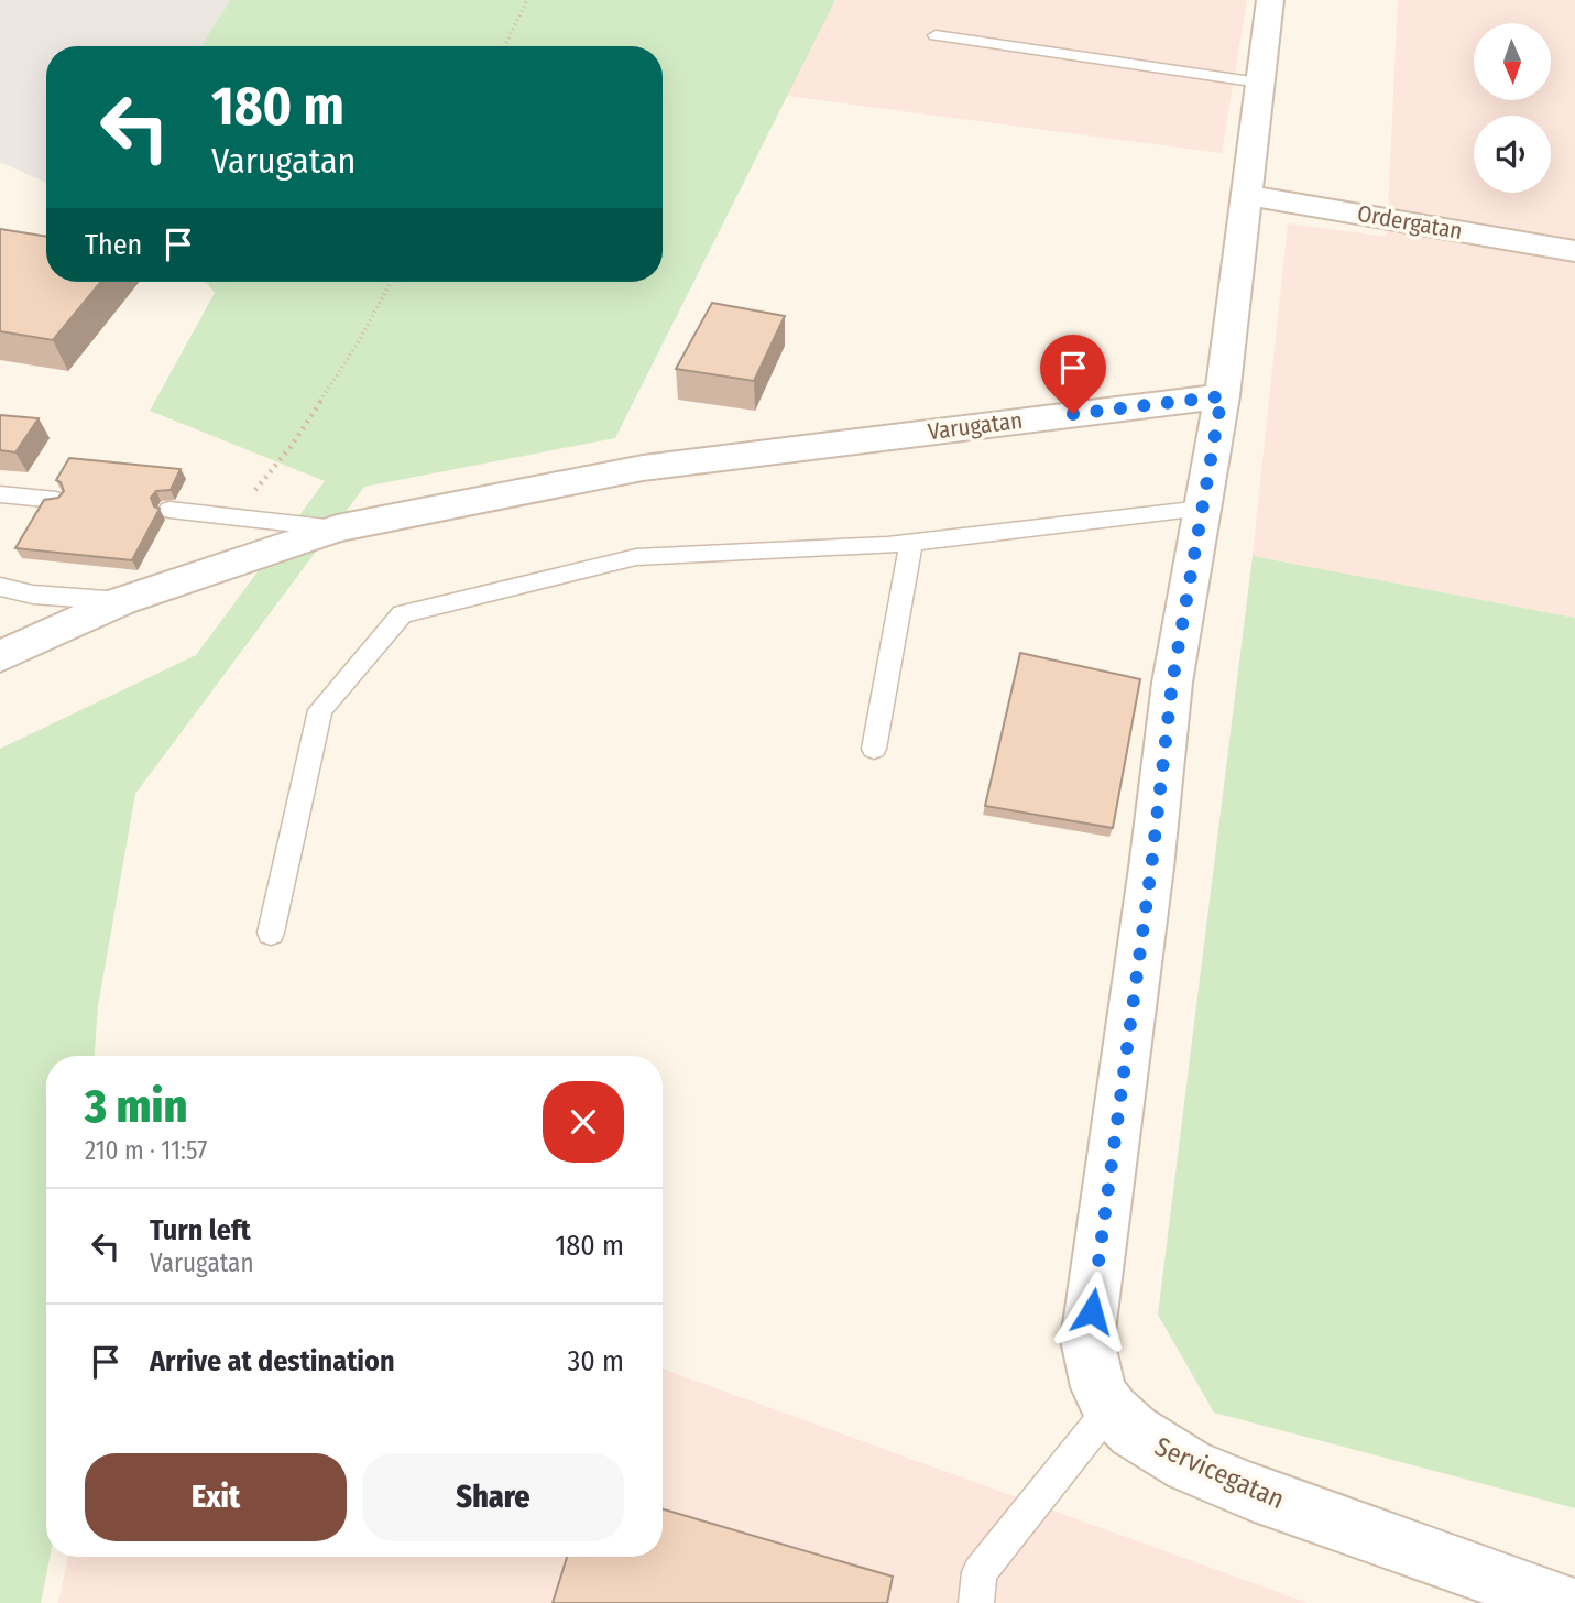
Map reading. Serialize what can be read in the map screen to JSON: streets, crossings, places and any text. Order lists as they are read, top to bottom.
{
  "streets": {
    "street": ["Ordergatan", "Varugatan", "Servicegatan"]
  },
  "crossings": [
    ["Varugatan", "Servicegatan"]
  ],
  "north": "bottom",
  "page": {
    "turn": ["180 m", "Varugatan"],
    "then": "Then",
    "heading": ["3 min", "210 m · 11:57"],
    "list": [
      {
        "name": "Turn left",
        "note": "Varugatan",
        "value": "180 m"
      },
      {
        "name": "Arrive at destination",
        "value": "30 m"
      }
    ],
    "buttons": ["Exit", "Share"]
  }
}
